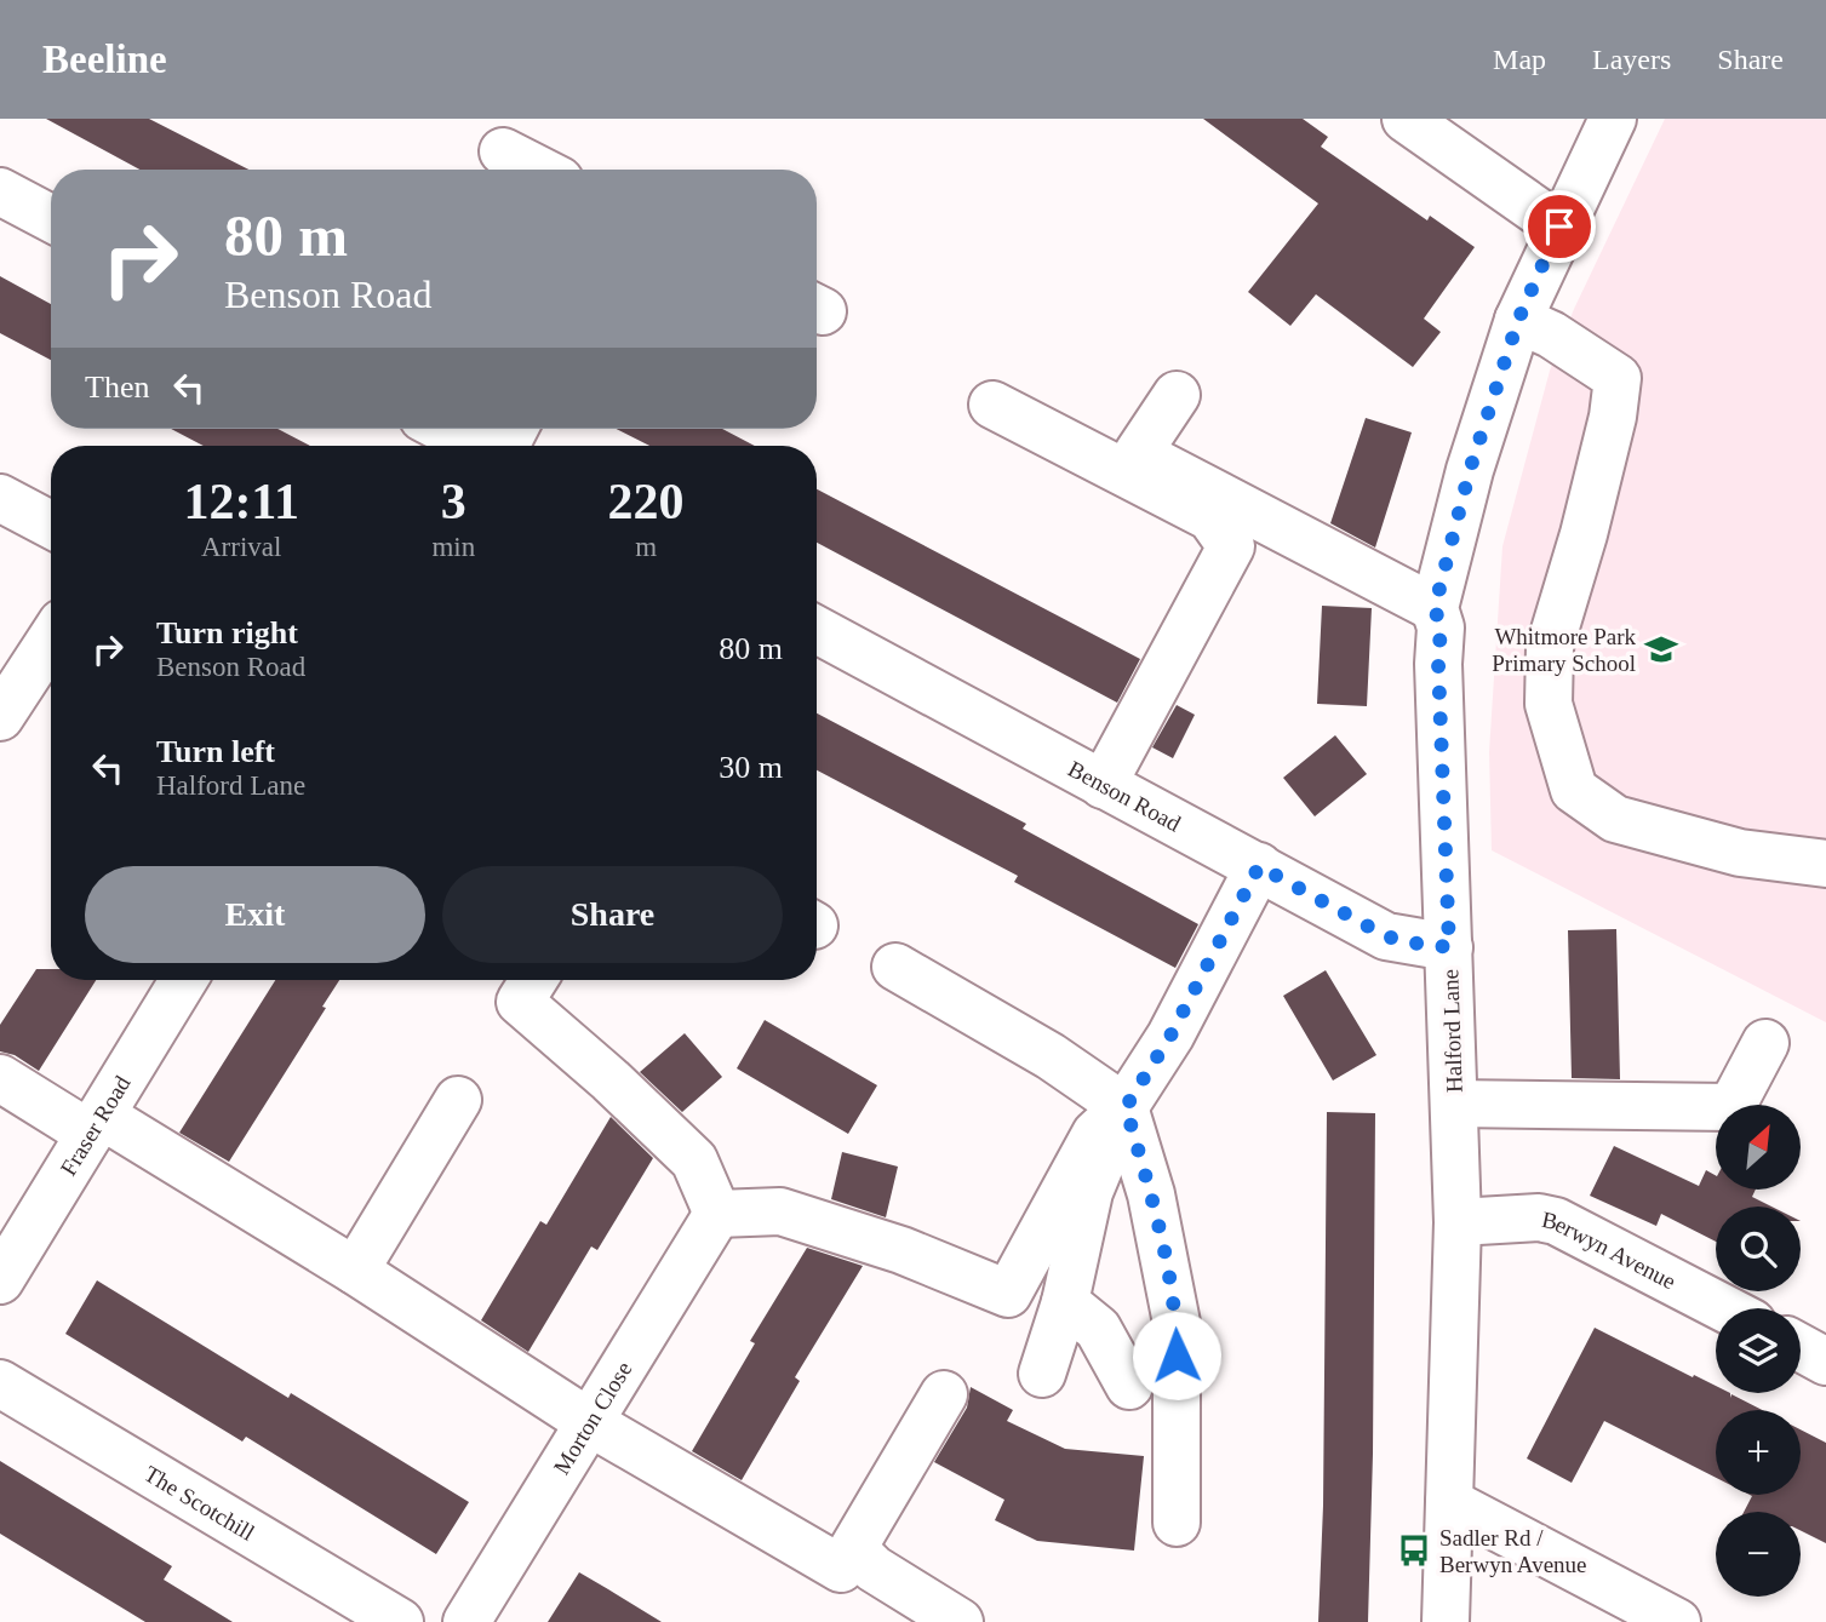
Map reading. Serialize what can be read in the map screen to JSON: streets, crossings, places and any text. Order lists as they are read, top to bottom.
{
  "streets": {
    "street": [
      "Benson Road",
      "Halford Lane",
      "Fraser Road",
      "Berwyn Avenue",
      "Morton Close",
      "The Scotchill"
    ]
  },
  "crossings": [
    ["Benson Road", "Halford Lane"],
    ["Halford Lane", "Berwyn Avenue"]
  ],
  "places": {
    "school or university": ["Whitmore Park Primary School"],
    "bus stop": ["Sadler Rd / Berwyn Avenue"]
  },
  "north": "top right",
  "page": {
    "header": "Beeline",
    "nav": ["Map", "Layers", "Share"],
    "turn": ["80 m", "Benson Road"],
    "then": "Then",
    "eta": [
      "12:11",
      "Arrival",
      "3",
      "min",
      "220",
      "m"
    ],
    "list": [
      {
        "name": "Turn right",
        "note": "Benson Road",
        "value": "80 m"
      },
      {
        "name": "Turn left",
        "note": "Halford Lane",
        "value": "30 m"
      }
    ],
    "buttons": ["Exit", "Share"],
    "map_buttons": ["+", "−"]
  }
}
